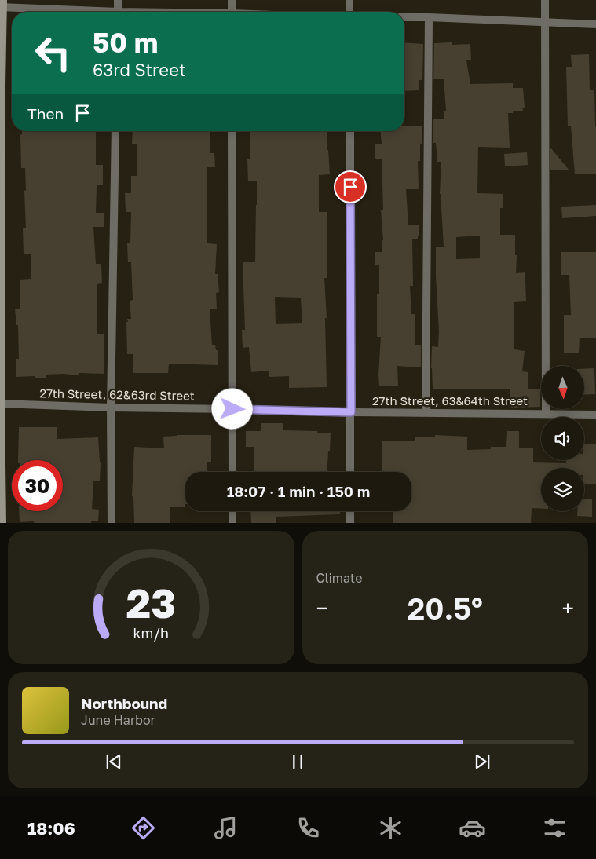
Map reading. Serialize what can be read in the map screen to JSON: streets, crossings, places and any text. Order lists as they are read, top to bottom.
{
  "streets": {
    "street": ["27th Street, 62&63rd Street", "27th Street, 63&64th Street"]
  },
  "crossings": [
    ["27th Street, 62&63rd Street", "27th Street, 63&64th Street"]
  ],
  "north": "bottom",
  "page": {
    "turn": ["50 m", "63rd Street"],
    "then": "Then",
    "limit": "30",
    "trip": "18:07 · 1 min · 150 m",
    "tile": "Climate",
    "heat": ["−", "20.5°", "+"],
    "song": ["Northbound", "June Harbor"],
    "tabs": "18:06",
    "gauge": ["23", "km/h"]
  }
}
